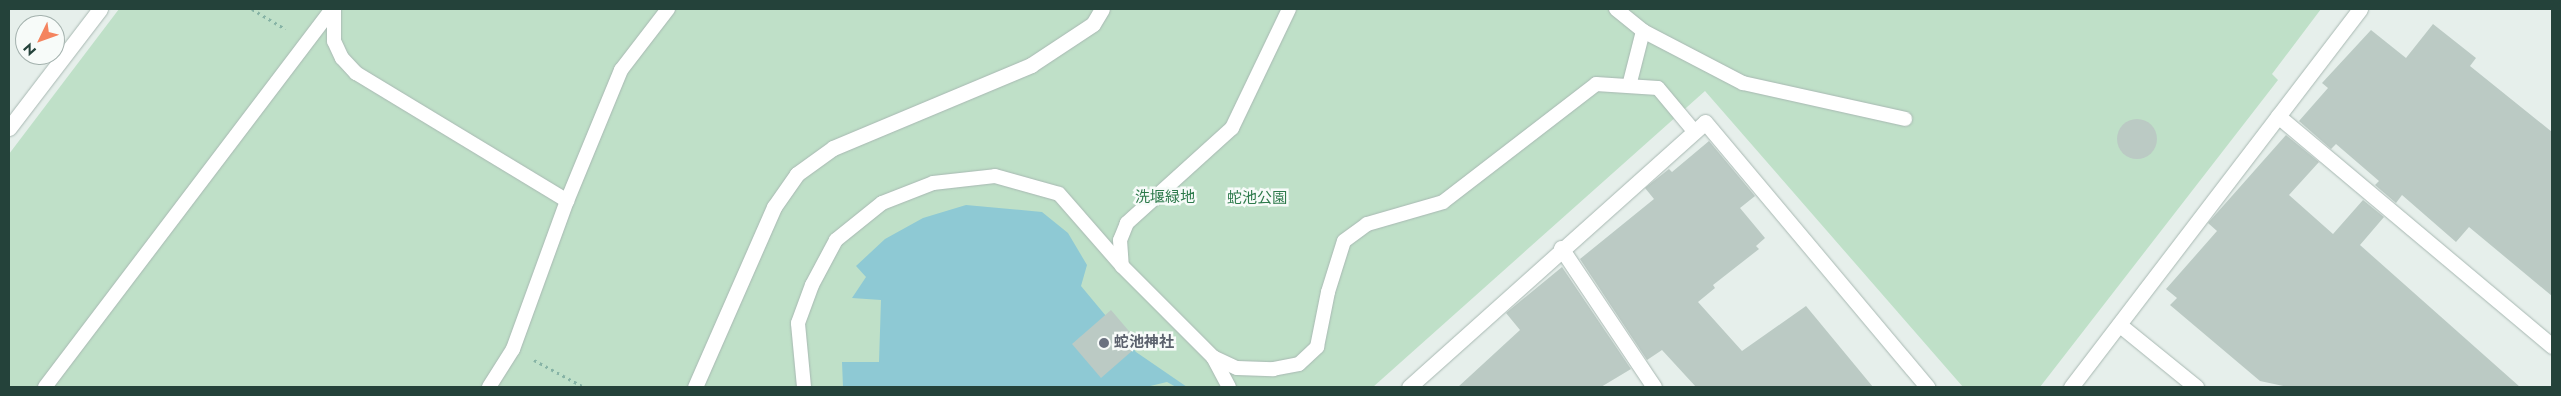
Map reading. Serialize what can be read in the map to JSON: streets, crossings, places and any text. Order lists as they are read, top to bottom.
{
  "parks": ["洗堰緑地", "蛇池公園"],
  "places": ["蛇池神社"],
  "north": "bottom left"
}
